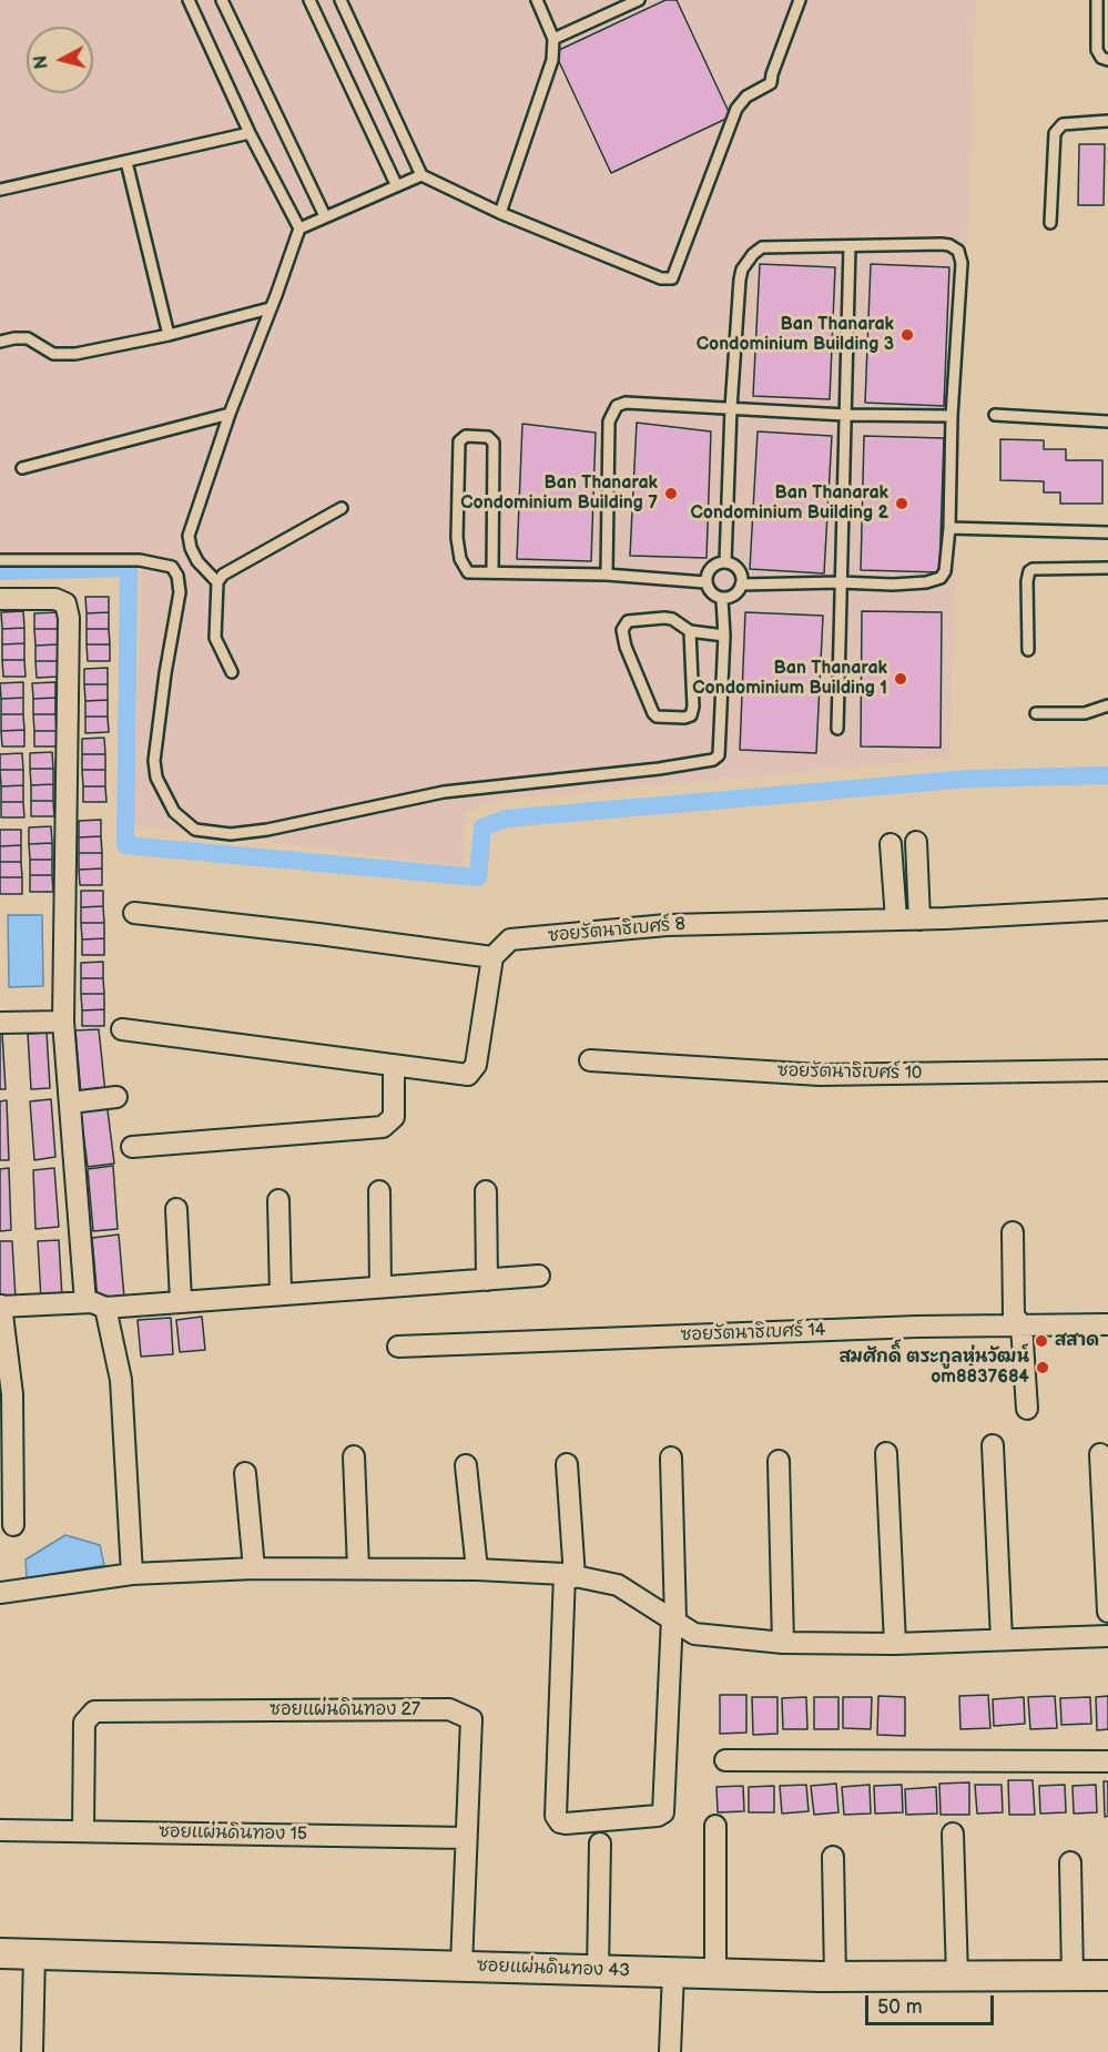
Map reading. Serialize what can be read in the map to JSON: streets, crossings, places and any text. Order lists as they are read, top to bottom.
{
  "streets": {
    "street": [
      "ซอยรัตนาธิเบศร์ 8",
      "ซอยรัตนาธิเบศร์ 10",
      "ซอยรัตนาธิเบศร์ 14",
      "ซอยแผ่นดินทอง 27",
      "ซอยแผ่นดินทอง 15",
      "ซอยแผ่นดินทอง 43"
    ]
  },
  "crossings": [
    ["ซอยแผ่นดินทอง 27", "ซอยแผ่นดินทอง 15"],
    ["ซอยแผ่นดินทอง 27", "ซอยแผ่นดินทอง 43"]
  ],
  "places": [
    "Ban Thanarak Condominium Building 3",
    "Ban Thanarak Condominium Building 7",
    "Ban Thanarak Condominium Building 2",
    "Ban Thanarak Condominium Building 1",
    "สสาด",
    "สมศักดิ์ ตระกูลหุ่นวัฒน์ om8837684"
  ],
  "scale_bar": "50 m",
  "north": "left"
}
